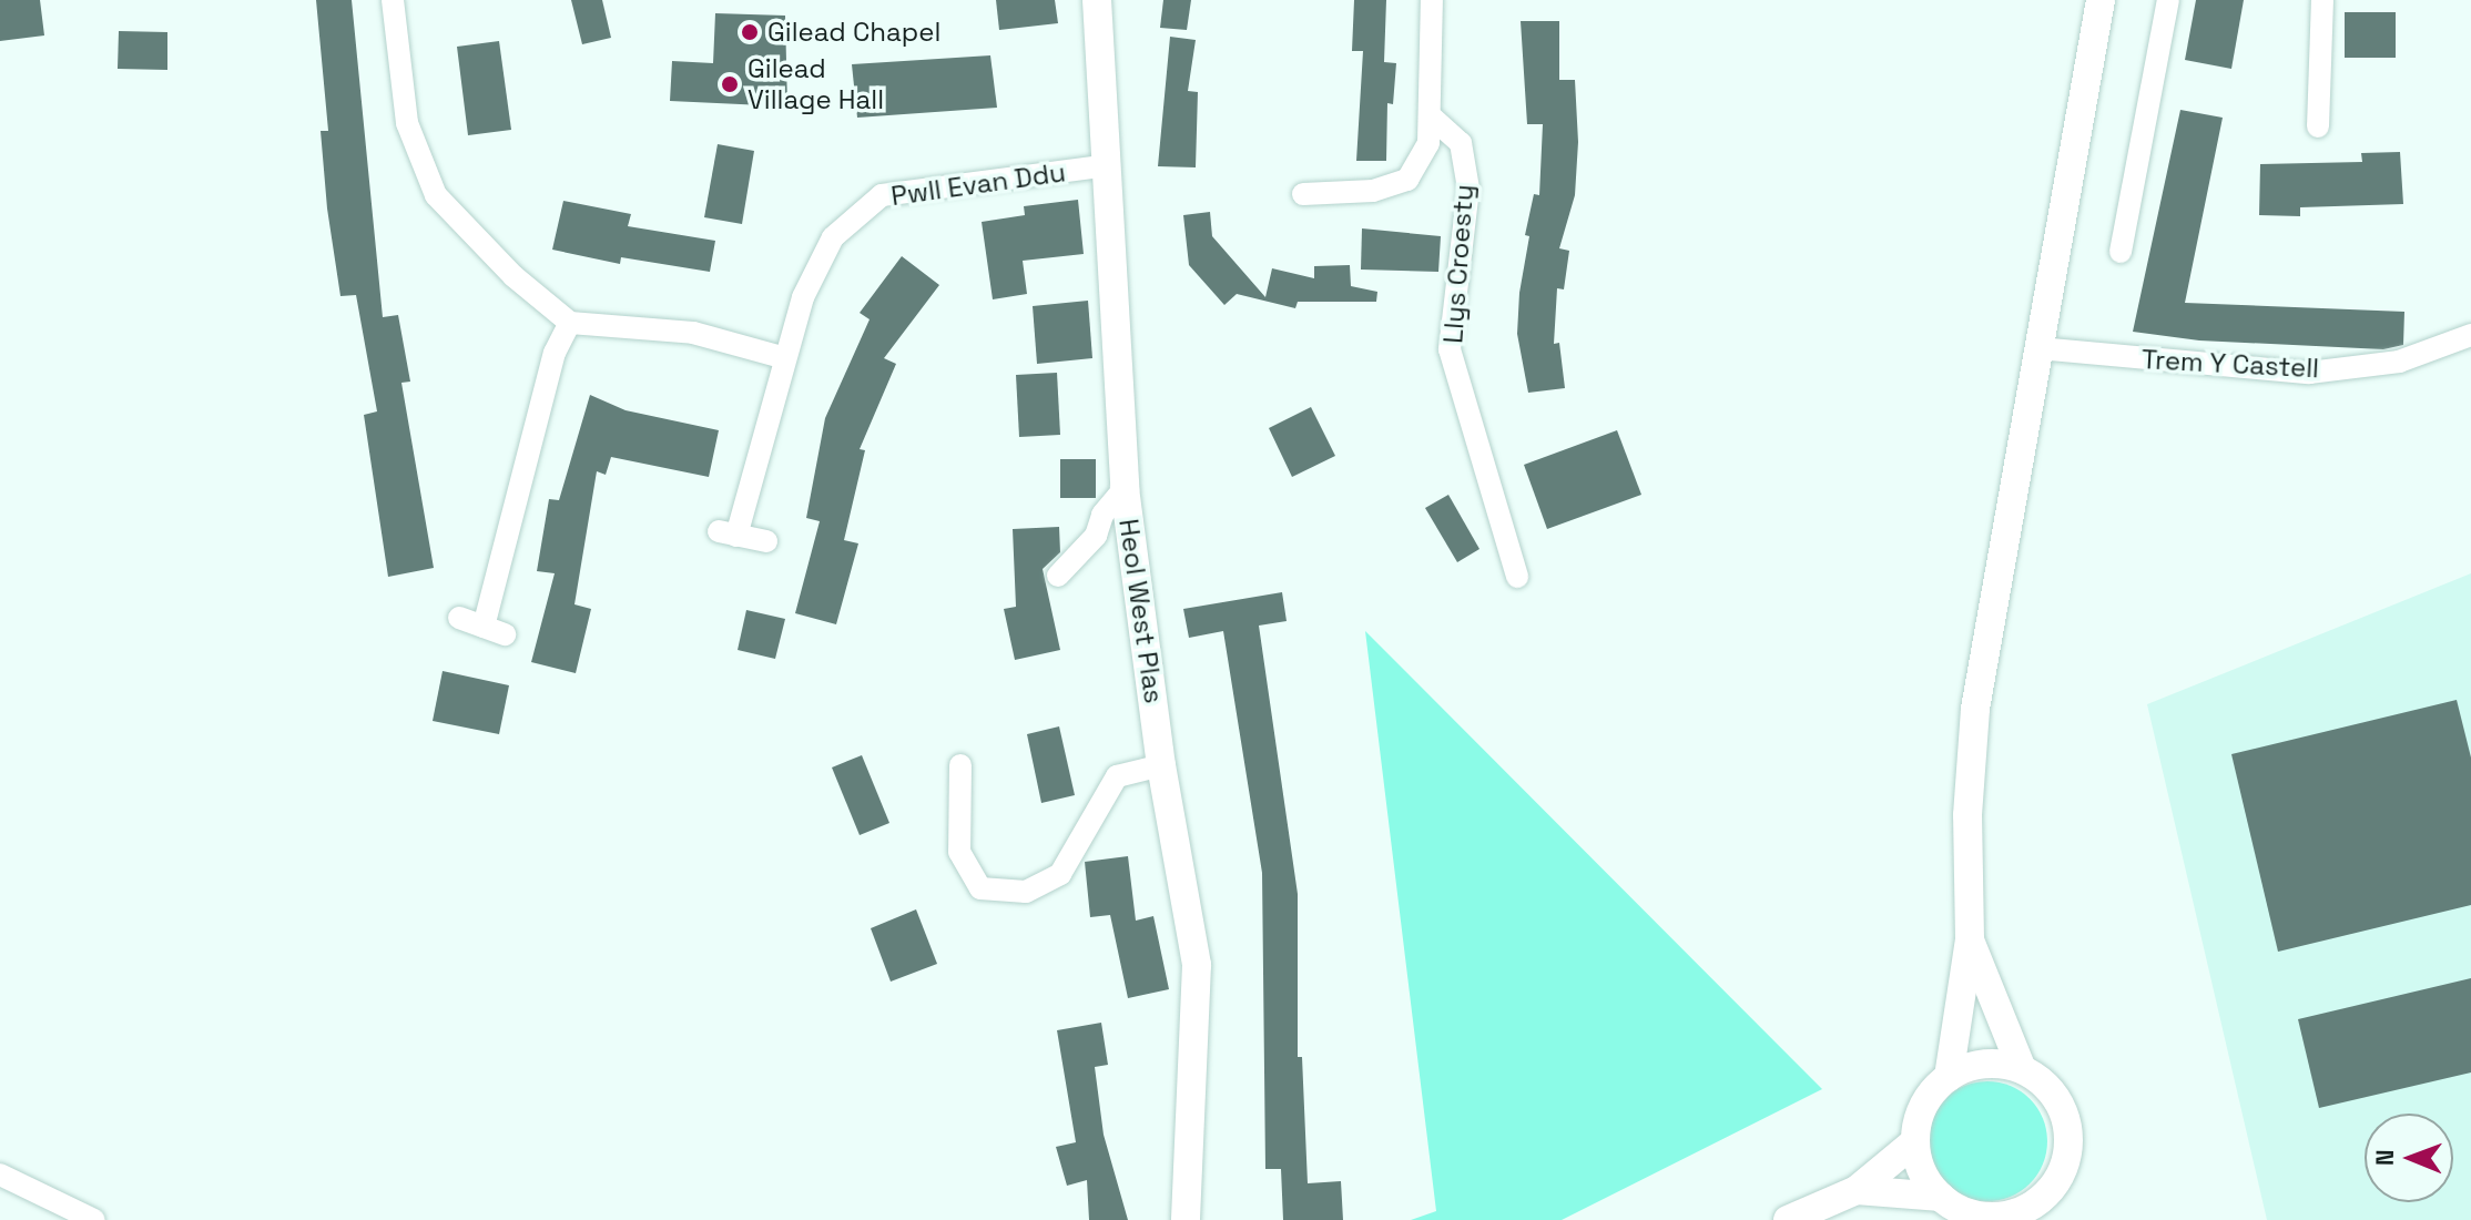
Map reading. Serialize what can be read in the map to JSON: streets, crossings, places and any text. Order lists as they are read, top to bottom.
{
  "streets": {
    "street": [
      "Pwll Evan Ddu",
      "Llys Croesty",
      "Trem Y Castell",
      "Heol West Plas"
    ]
  },
  "crossings": [
    ["Pwll Evan Ddu", "Heol West Plas"]
  ],
  "places": ["Gilead Chapel", "Gilead Village Hall"],
  "north": "left"
}
